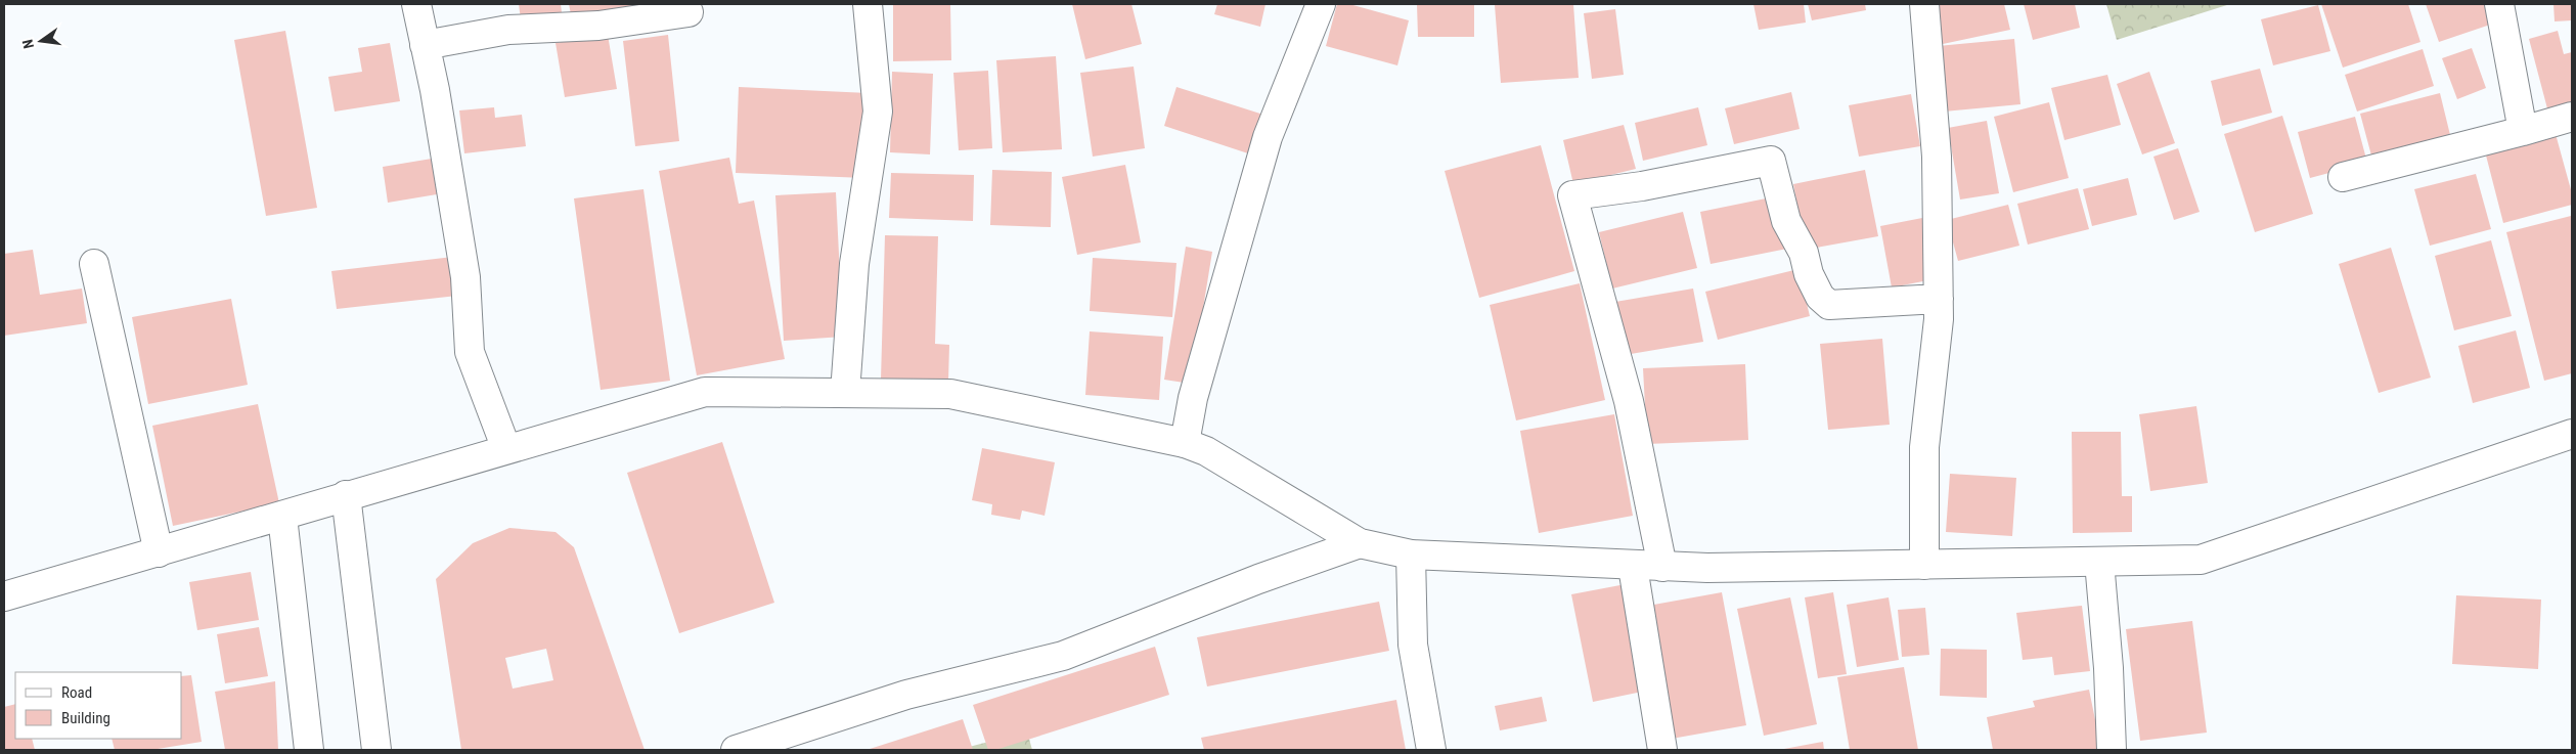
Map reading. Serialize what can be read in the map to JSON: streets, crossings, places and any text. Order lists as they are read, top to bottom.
{
  "legend": ["Road", "Building"],
  "north": "left"
}
